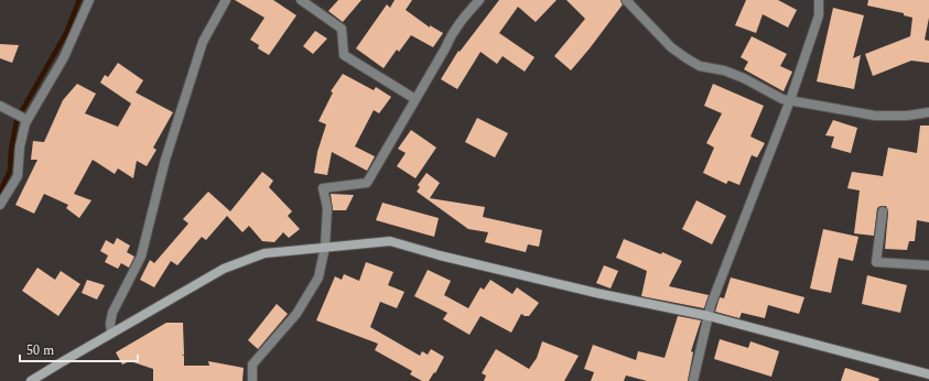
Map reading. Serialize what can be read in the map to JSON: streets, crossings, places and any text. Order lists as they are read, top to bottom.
{
  "scale_bar": "50 m"
}
